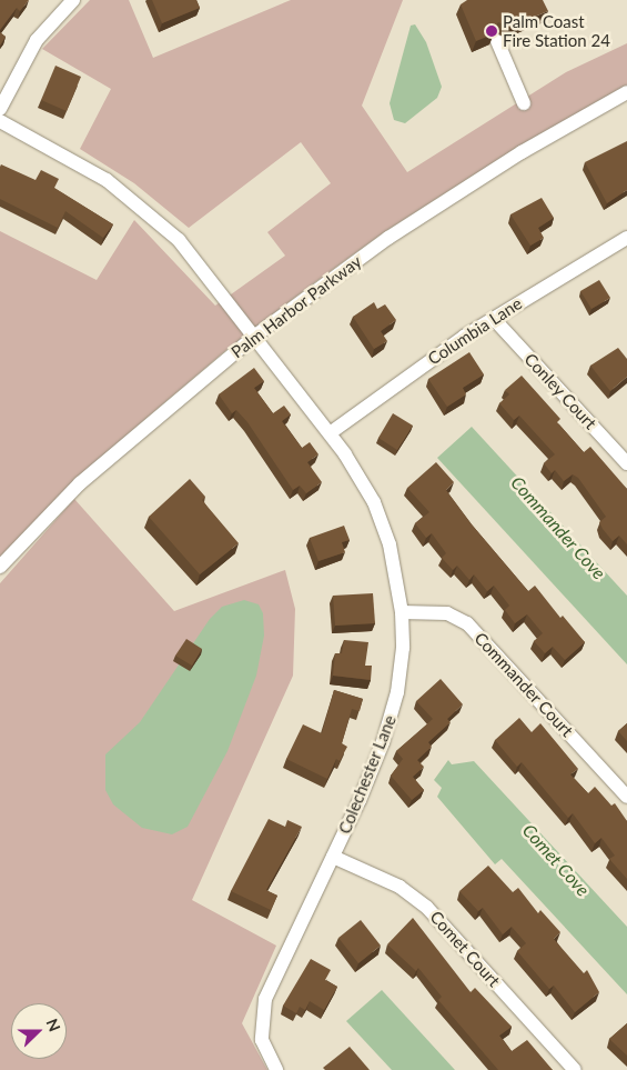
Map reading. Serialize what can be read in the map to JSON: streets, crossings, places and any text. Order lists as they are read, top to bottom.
{
  "streets": {
    "street": [
      "Palm Harbor Parkway",
      "Columbia Lane",
      "Conley Court",
      "Commander Court",
      "Colechester Lane",
      "Comet Court"
    ]
  },
  "crossings": [
    ["Palm Harbor Parkway", "Colechester Lane"],
    ["Columbia Lane", "Conley Court"],
    ["Columbia Lane", "Colechester Lane"],
    ["Commander Court", "Colechester Lane"],
    ["Colechester Lane", "Comet Court"]
  ],
  "water": ["Commander Cove", "Comet Cove"],
  "places": ["Palm Coast Fire Station 24"],
  "north": "right"
}
